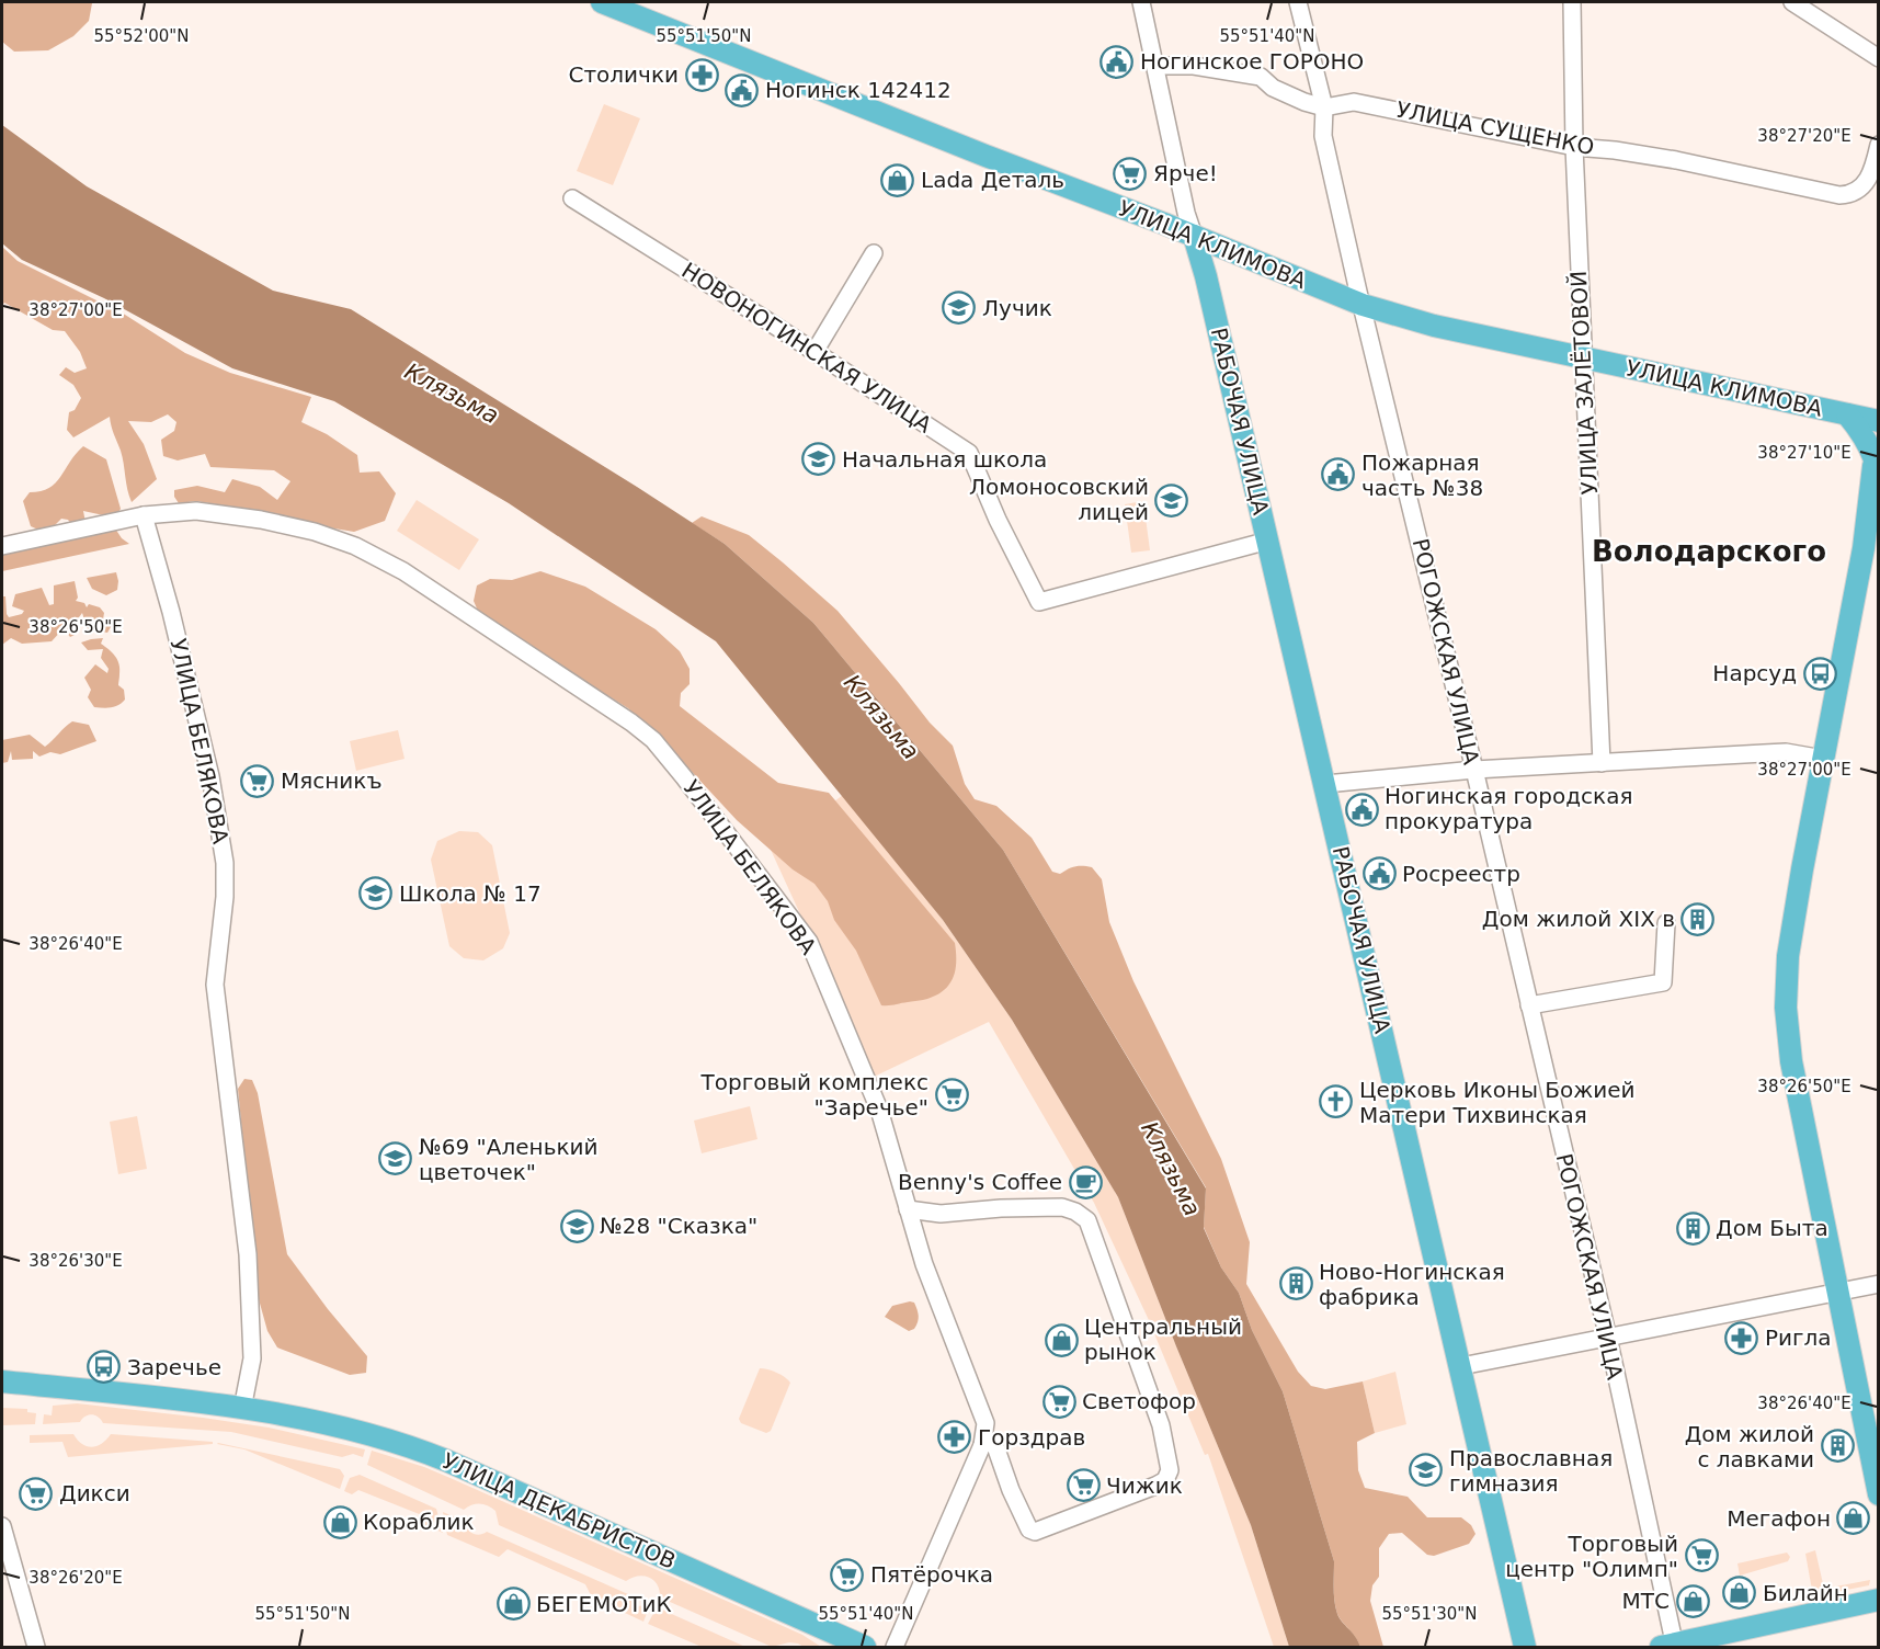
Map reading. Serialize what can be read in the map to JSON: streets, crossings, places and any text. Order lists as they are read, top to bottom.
{
  "streets": {
    "main road": ["УЛИЦА КЛИМОВА", "РАБОЧАЯ УЛИЦА", "УЛИЦА ДЕКАБРИСТОВ"],
    "street": [
      "УЛИЦА СУЩЕНКО",
      "НОВОНОГИНСКАЯ УЛИЦА",
      "УЛИЦА ЗАЛЁТОВОЙ",
      "РОГОЖСКАЯ УЛИЦА",
      "УЛИЦА БЕЛЯКОВА"
    ]
  },
  "crossings": [
    ["УЛИЦА СУЩЕНКО", "УЛИЦА ЗАЛЁТОВОЙ"],
    ["УЛИЦА СУЩЕНКО", "РАБОЧАЯ УЛИЦА"],
    ["УЛИЦА СУЩЕНКО", "РОГОЖСКАЯ УЛИЦА"],
    ["УЛИЦА КЛИМОВА", "УЛИЦА ЗАЛЁТОВОЙ"],
    ["УЛИЦА КЛИМОВА", "РАБОЧАЯ УЛИЦА"],
    ["УЛИЦА КЛИМОВА", "РОГОЖСКАЯ УЛИЦА"],
    ["НОВОНОГИНСКАЯ УЛИЦА", "РАБОЧАЯ УЛИЦА"],
    ["УЛИЦА БЕЛЯКОВА", "УЛИЦА ДЕКАБРИСТОВ"]
  ],
  "districts": ["Володарского"],
  "water": ["Клязьма"],
  "places": {
    "public building": [
      "Ногинское ГОРОНО",
      "Ногинск 142412",
      "Пожарная часть №38",
      "Ногинская городская прокуратура",
      "Росреестр"
    ],
    "pharmacy": ["Столички", "Ригла", "Горздрав"],
    "supermarket": [
      "Ярче!",
      "Мясникъ",
      "Торговый комплекс \"Заречье\"",
      "Светофор",
      "Чижик",
      "Дикси",
      "Торговый центр \"Олимп\"",
      "Пятёрочка"
    ],
    "shop": [
      "Lada Деталь",
      "Центральный рынок",
      "Мегафон",
      "Кораблик",
      "Билайн",
      "МТС",
      "БЕГЕМОТиК"
    ],
    "school or university": [
      "Лучик",
      "Начальная школа",
      "Ломоносовский лицей",
      "Школа № 17",
      "№69 \"Аленький цветочек\"",
      "№28 \"Сказка\"",
      "Православная гимназия"
    ],
    "bus stop": ["Нарсуд", "Заречье"],
    "building": [
      "Дом жилой XIX в",
      "Дом Быта",
      "Ново-Ногинская фабрика",
      "Дом жилой с лавками"
    ],
    "church": ["Церковь Иконы Божией Матери Тихвинская"],
    "cafe": ["Benny's Coffee"]
  },
  "coordinates": [
    "55°52'00\"N",
    "55°51'50\"N",
    "55°51'40\"N",
    "38°27'20\"E",
    "38°27'00\"E",
    "38°27'10\"E",
    "38°26'50\"E",
    "38°26'40\"E",
    "38°26'30\"E",
    "38°26'20\"E",
    "55°51'30\"N"
  ]
}
